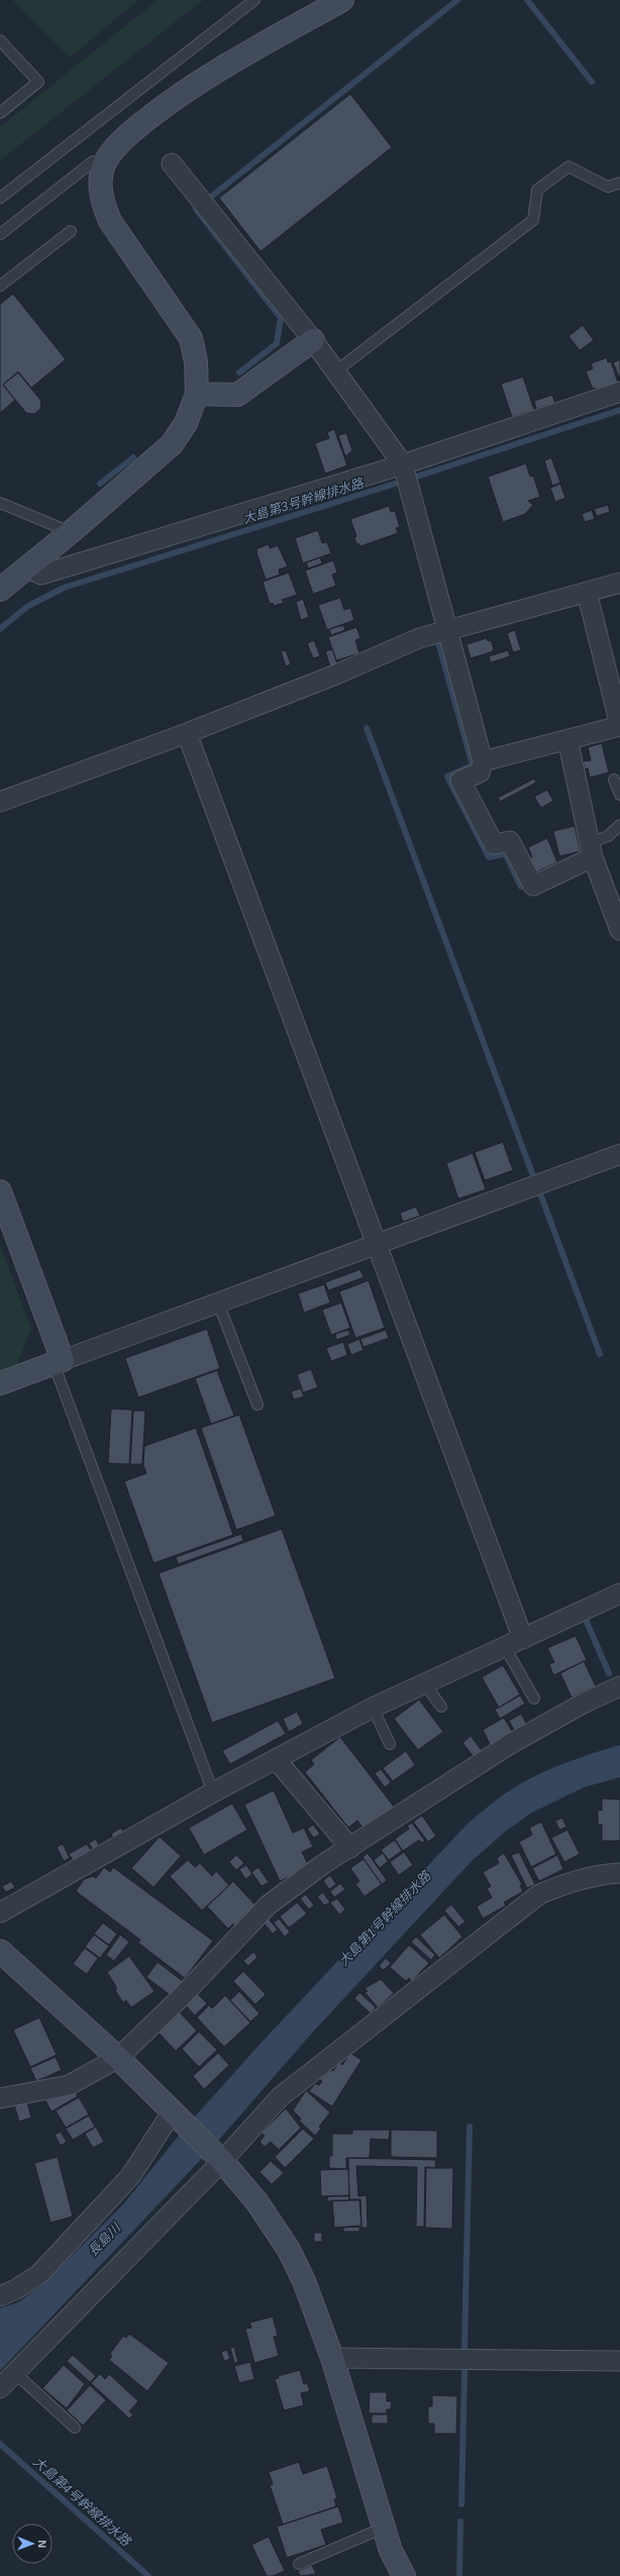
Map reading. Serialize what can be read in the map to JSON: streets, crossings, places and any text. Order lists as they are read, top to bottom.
{
  "water": [
    "大島第3号幹線排水路",
    "大島第1号幹線排水路",
    "長島川",
    "大島第4号幹線排水路"
  ],
  "north": "right"
}
